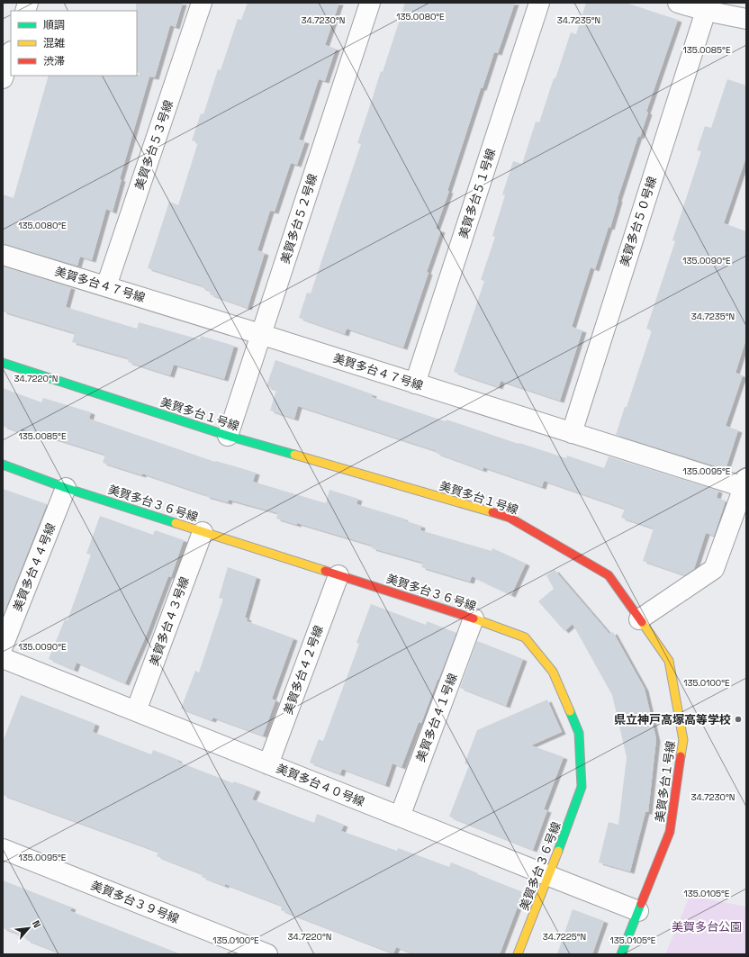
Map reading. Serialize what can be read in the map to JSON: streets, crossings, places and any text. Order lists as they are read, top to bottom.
{
  "streets": {
    "street": [
      "美賀多台５３号線",
      "美賀多台５１号線",
      "美賀多台５２号線",
      "美賀多台５０号線",
      "美賀多台４７号線",
      "美賀多台１号線",
      "美賀多台３６号線",
      "美賀多台４４号線",
      "美賀多台４３号線",
      "美賀多台４２号線",
      "美賀多台４１号線",
      "美賀多台４０号線",
      "美賀多台３９号線"
    ]
  },
  "crossings": [
    ["美賀多台５３号線", "美賀多台４７号線"],
    ["美賀多台５１号線", "美賀多台４７号線"],
    ["美賀多台５２号線", "美賀多台４７号線"],
    ["美賀多台５２号線", "美賀多台１号線"],
    ["美賀多台５０号線", "美賀多台４７号線"],
    ["美賀多台１号線", "美賀多台４０号線"],
    ["美賀多台３６号線", "美賀多台４４号線"],
    ["美賀多台３６号線", "美賀多台４３号線"],
    ["美賀多台３６号線", "美賀多台４２号線"],
    ["美賀多台３６号線", "美賀多台４１号線"],
    ["美賀多台３６号線", "美賀多台４０号線"],
    ["美賀多台４３号線", "美賀多台４０号線"],
    ["美賀多台４２号線", "美賀多台４０号線"],
    ["美賀多台４１号線", "美賀多台４０号線"]
  ],
  "parks": ["美賀多台公園"],
  "places": ["県立神戸高塚高等学校"],
  "legend": ["順調", "混雑", "渋滞"],
  "north": "top right",
  "coordinates": [
    "135.0080°E",
    "34.7230°N",
    "34.7235°N",
    "135.0085°E",
    "135.0090°E",
    "34.7220°N",
    "135.0095°E",
    "135.0100°E",
    "135.0105°E",
    "34.7225°N"
  ]
}
